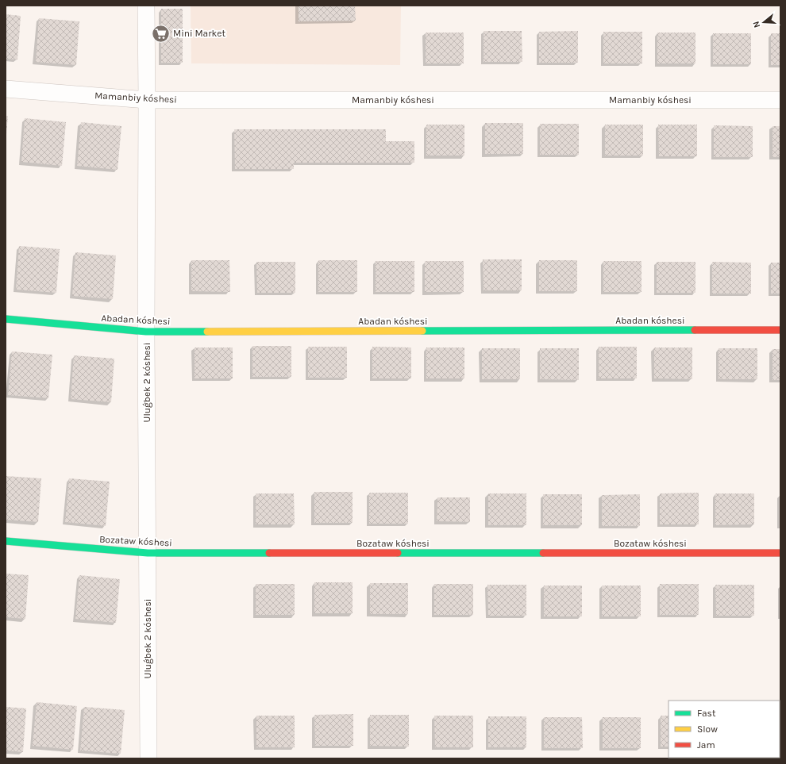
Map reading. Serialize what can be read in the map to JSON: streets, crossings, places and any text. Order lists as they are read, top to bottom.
{
  "streets": {
    "street": [
      "Mamanbiy kóshesi",
      "Abadan kóshesi",
      "Uluǵbek 2 kóshesi",
      "Bozataw kóshesi"
    ]
  },
  "crossings": [
    ["Mamanbiy kóshesi", "Uluǵbek 2 kóshesi"],
    ["Abadan kóshesi", "Uluǵbek 2 kóshesi"],
    ["Uluǵbek 2 kóshesi", "Bozataw kóshesi"]
  ],
  "places": {
    "supermarket": ["Mini Market"]
  },
  "legend": ["Fast", "Slow", "Jam"],
  "north": "left"
}
